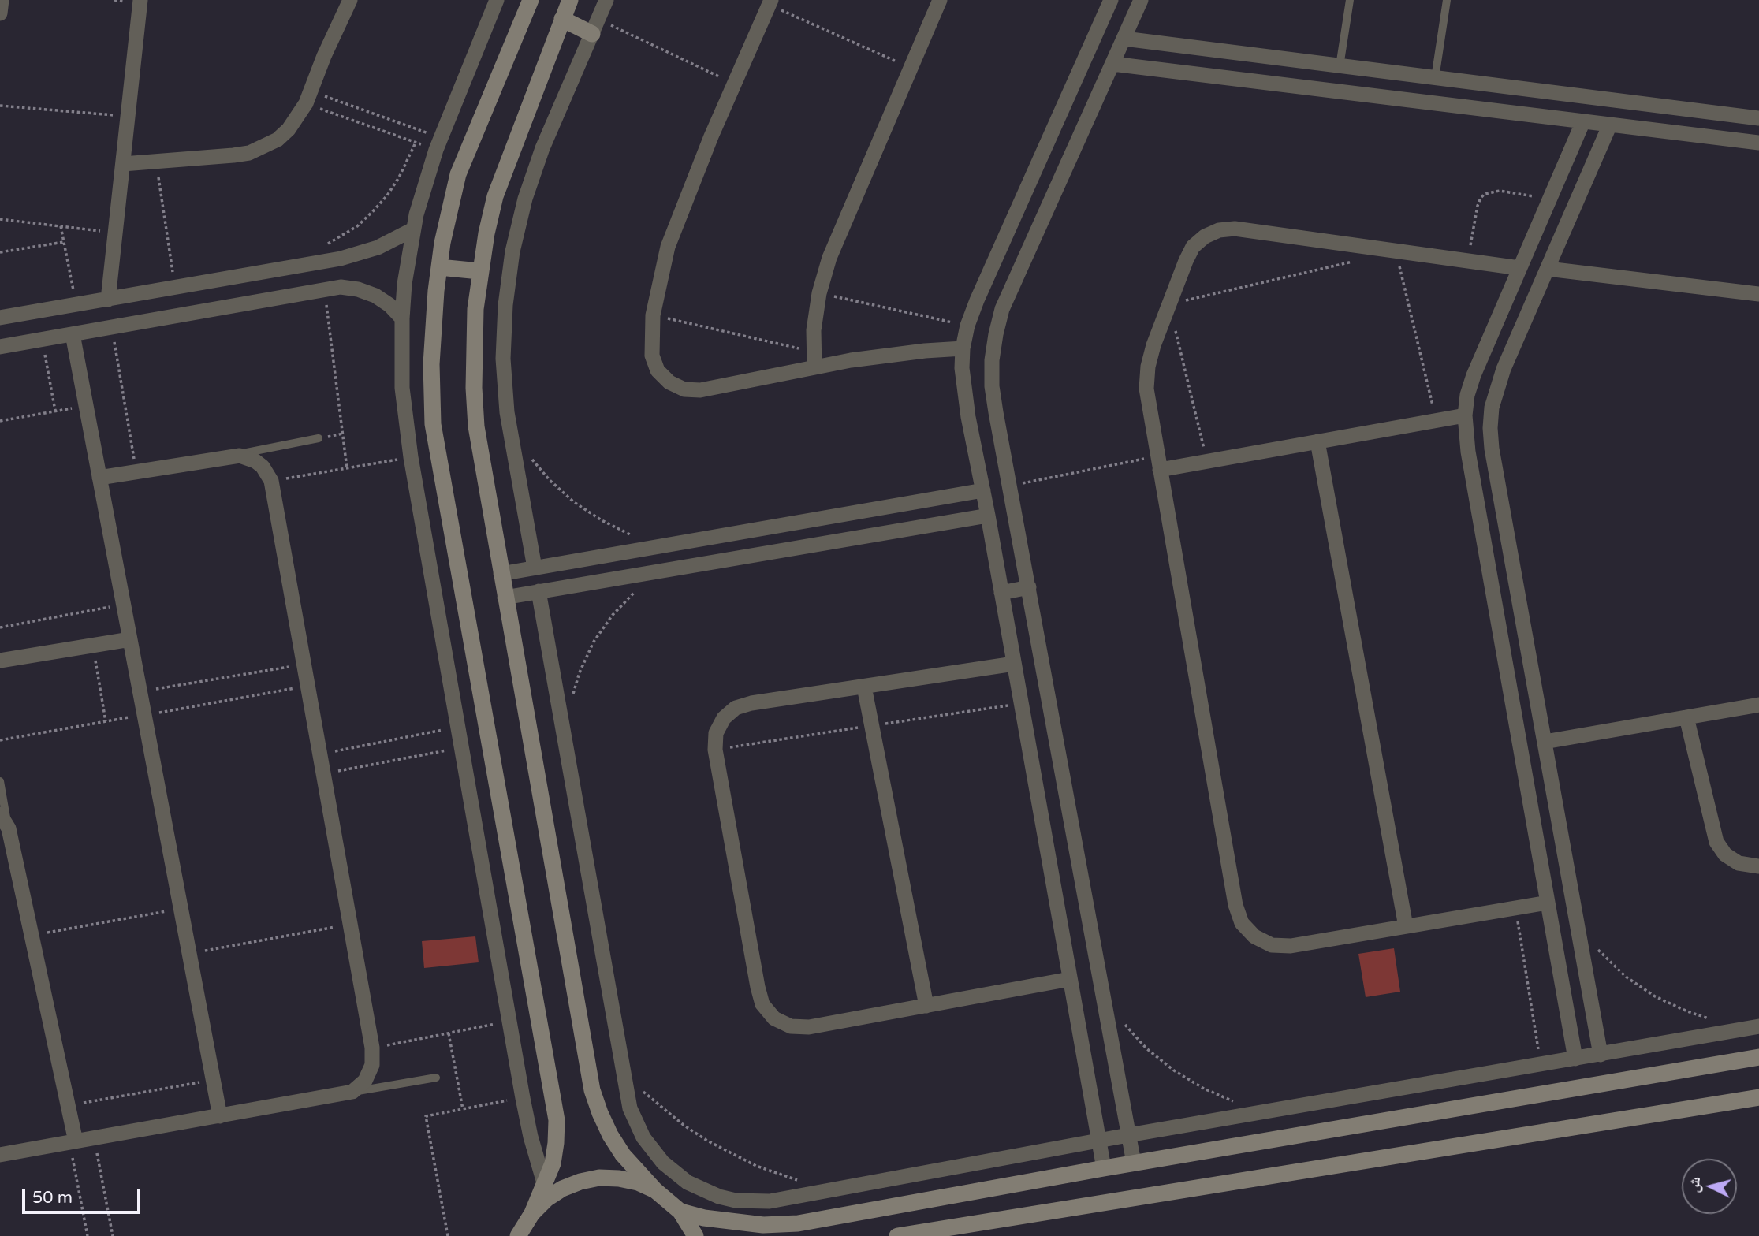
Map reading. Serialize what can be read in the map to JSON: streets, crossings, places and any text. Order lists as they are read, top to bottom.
{
  "scale_bar": "50 m",
  "north": "left"
}
